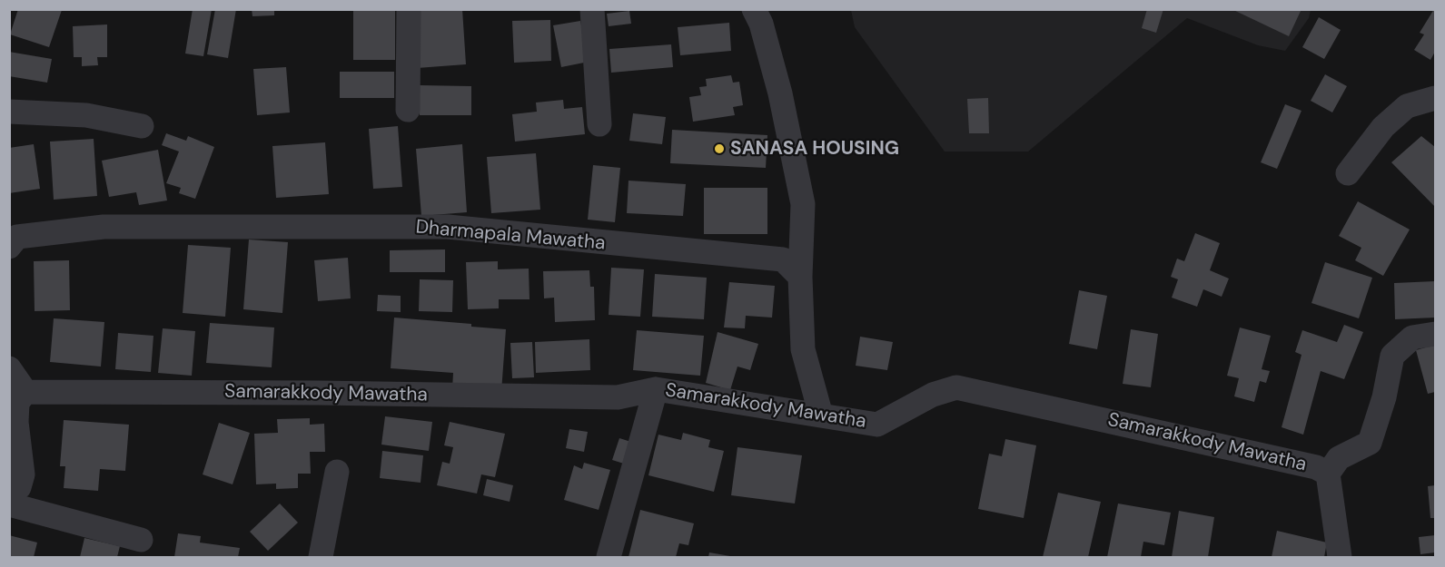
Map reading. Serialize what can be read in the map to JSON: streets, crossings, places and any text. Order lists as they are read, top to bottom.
{
  "streets": {
    "street": ["Dharmapala Mawatha", "Samarakkody Mawatha"]
  },
  "places": ["SANASA HOUSING"]
}
